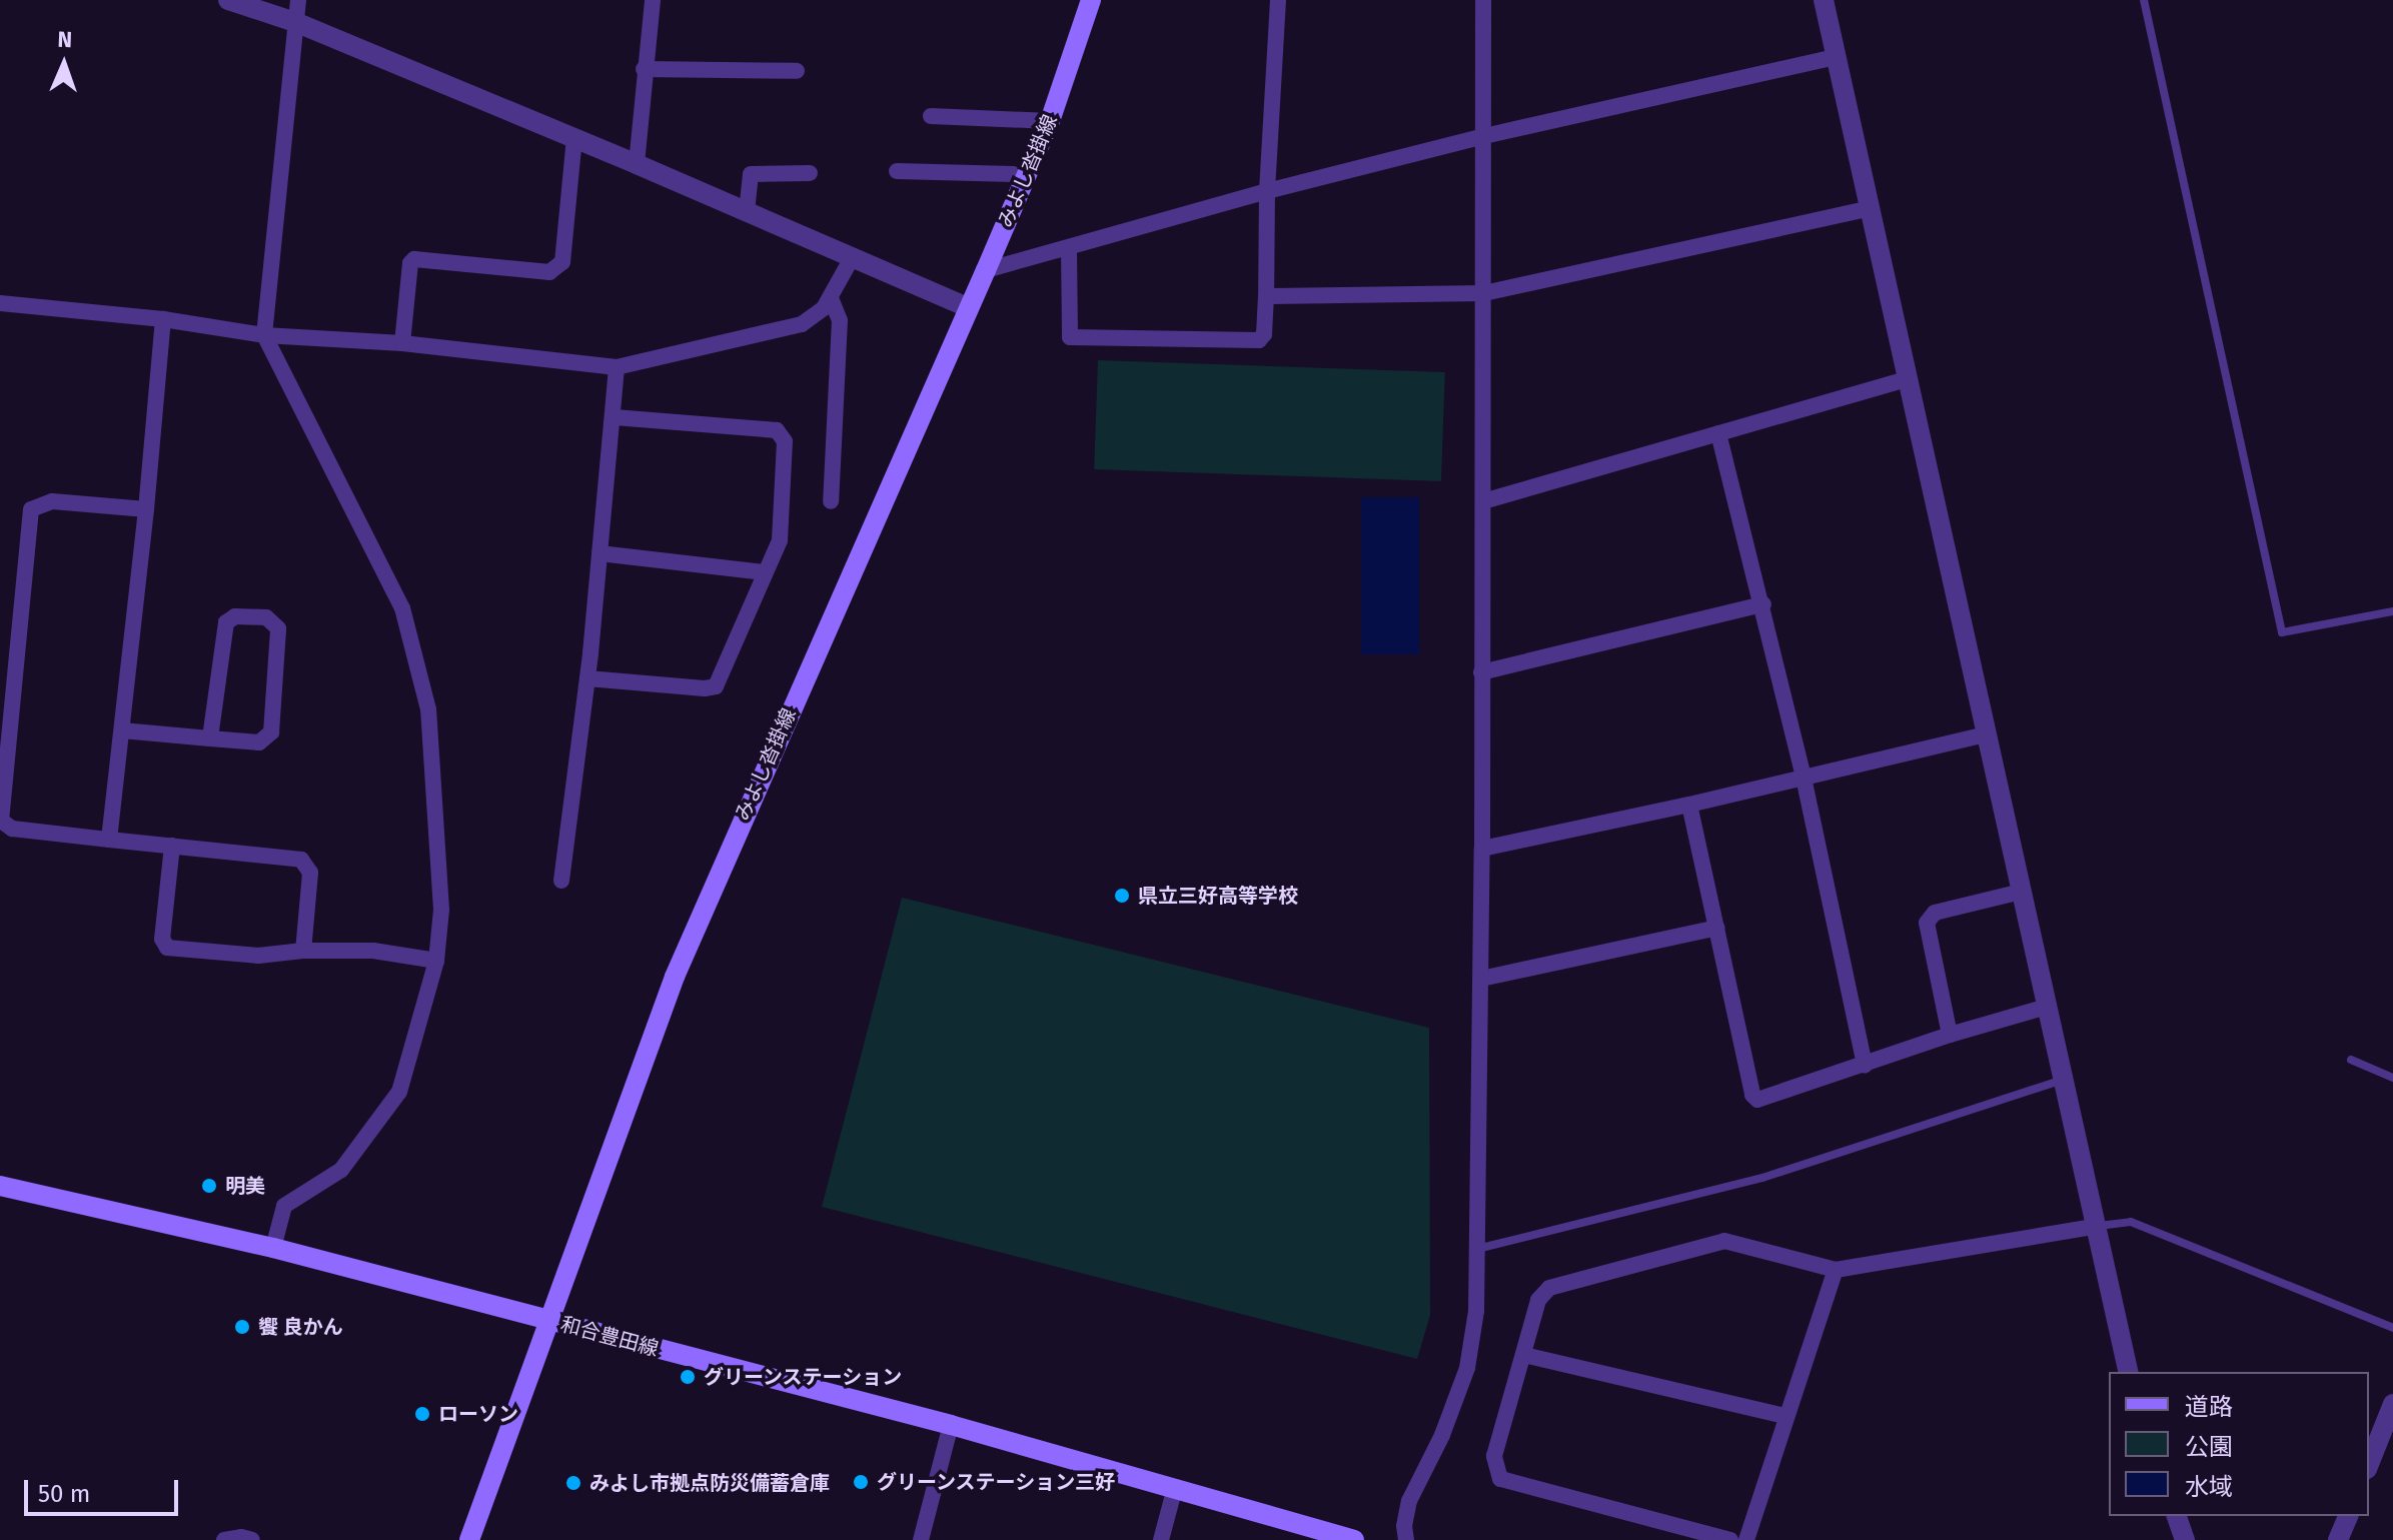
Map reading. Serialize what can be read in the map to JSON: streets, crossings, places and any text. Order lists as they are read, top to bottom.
{
  "streets": {
    "main road": ["みよし沓掛線", "和合豊田線"]
  },
  "crossings": [
    ["みよし沓掛線", "和合豊田線"]
  ],
  "places": [
    "県立三好高等学校",
    "明美",
    "饗 良かん",
    "グリーンステーション",
    "ローソン",
    "グリーンステーション三好",
    "みよし市拠点防災備蓄倉庫"
  ],
  "legend": ["道路", "公園", "水域"],
  "scale_bar": "50 m",
  "north": "top"
}
